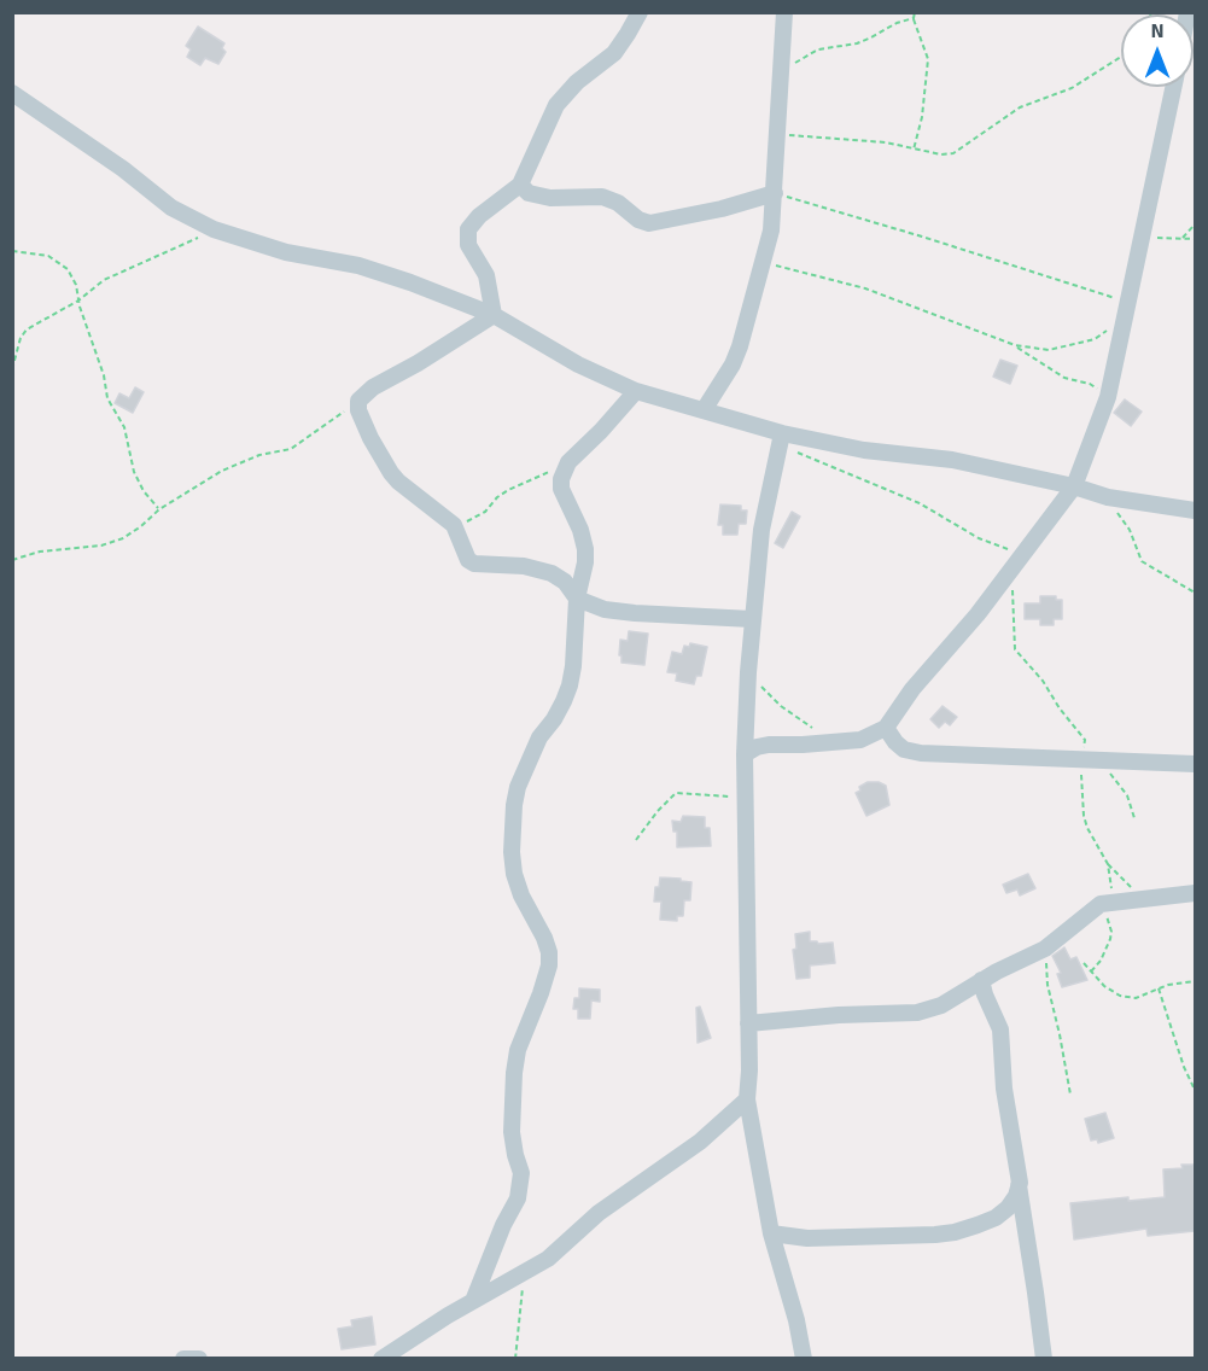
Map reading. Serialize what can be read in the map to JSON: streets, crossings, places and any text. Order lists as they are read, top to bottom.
{
  "north": "top"
}
